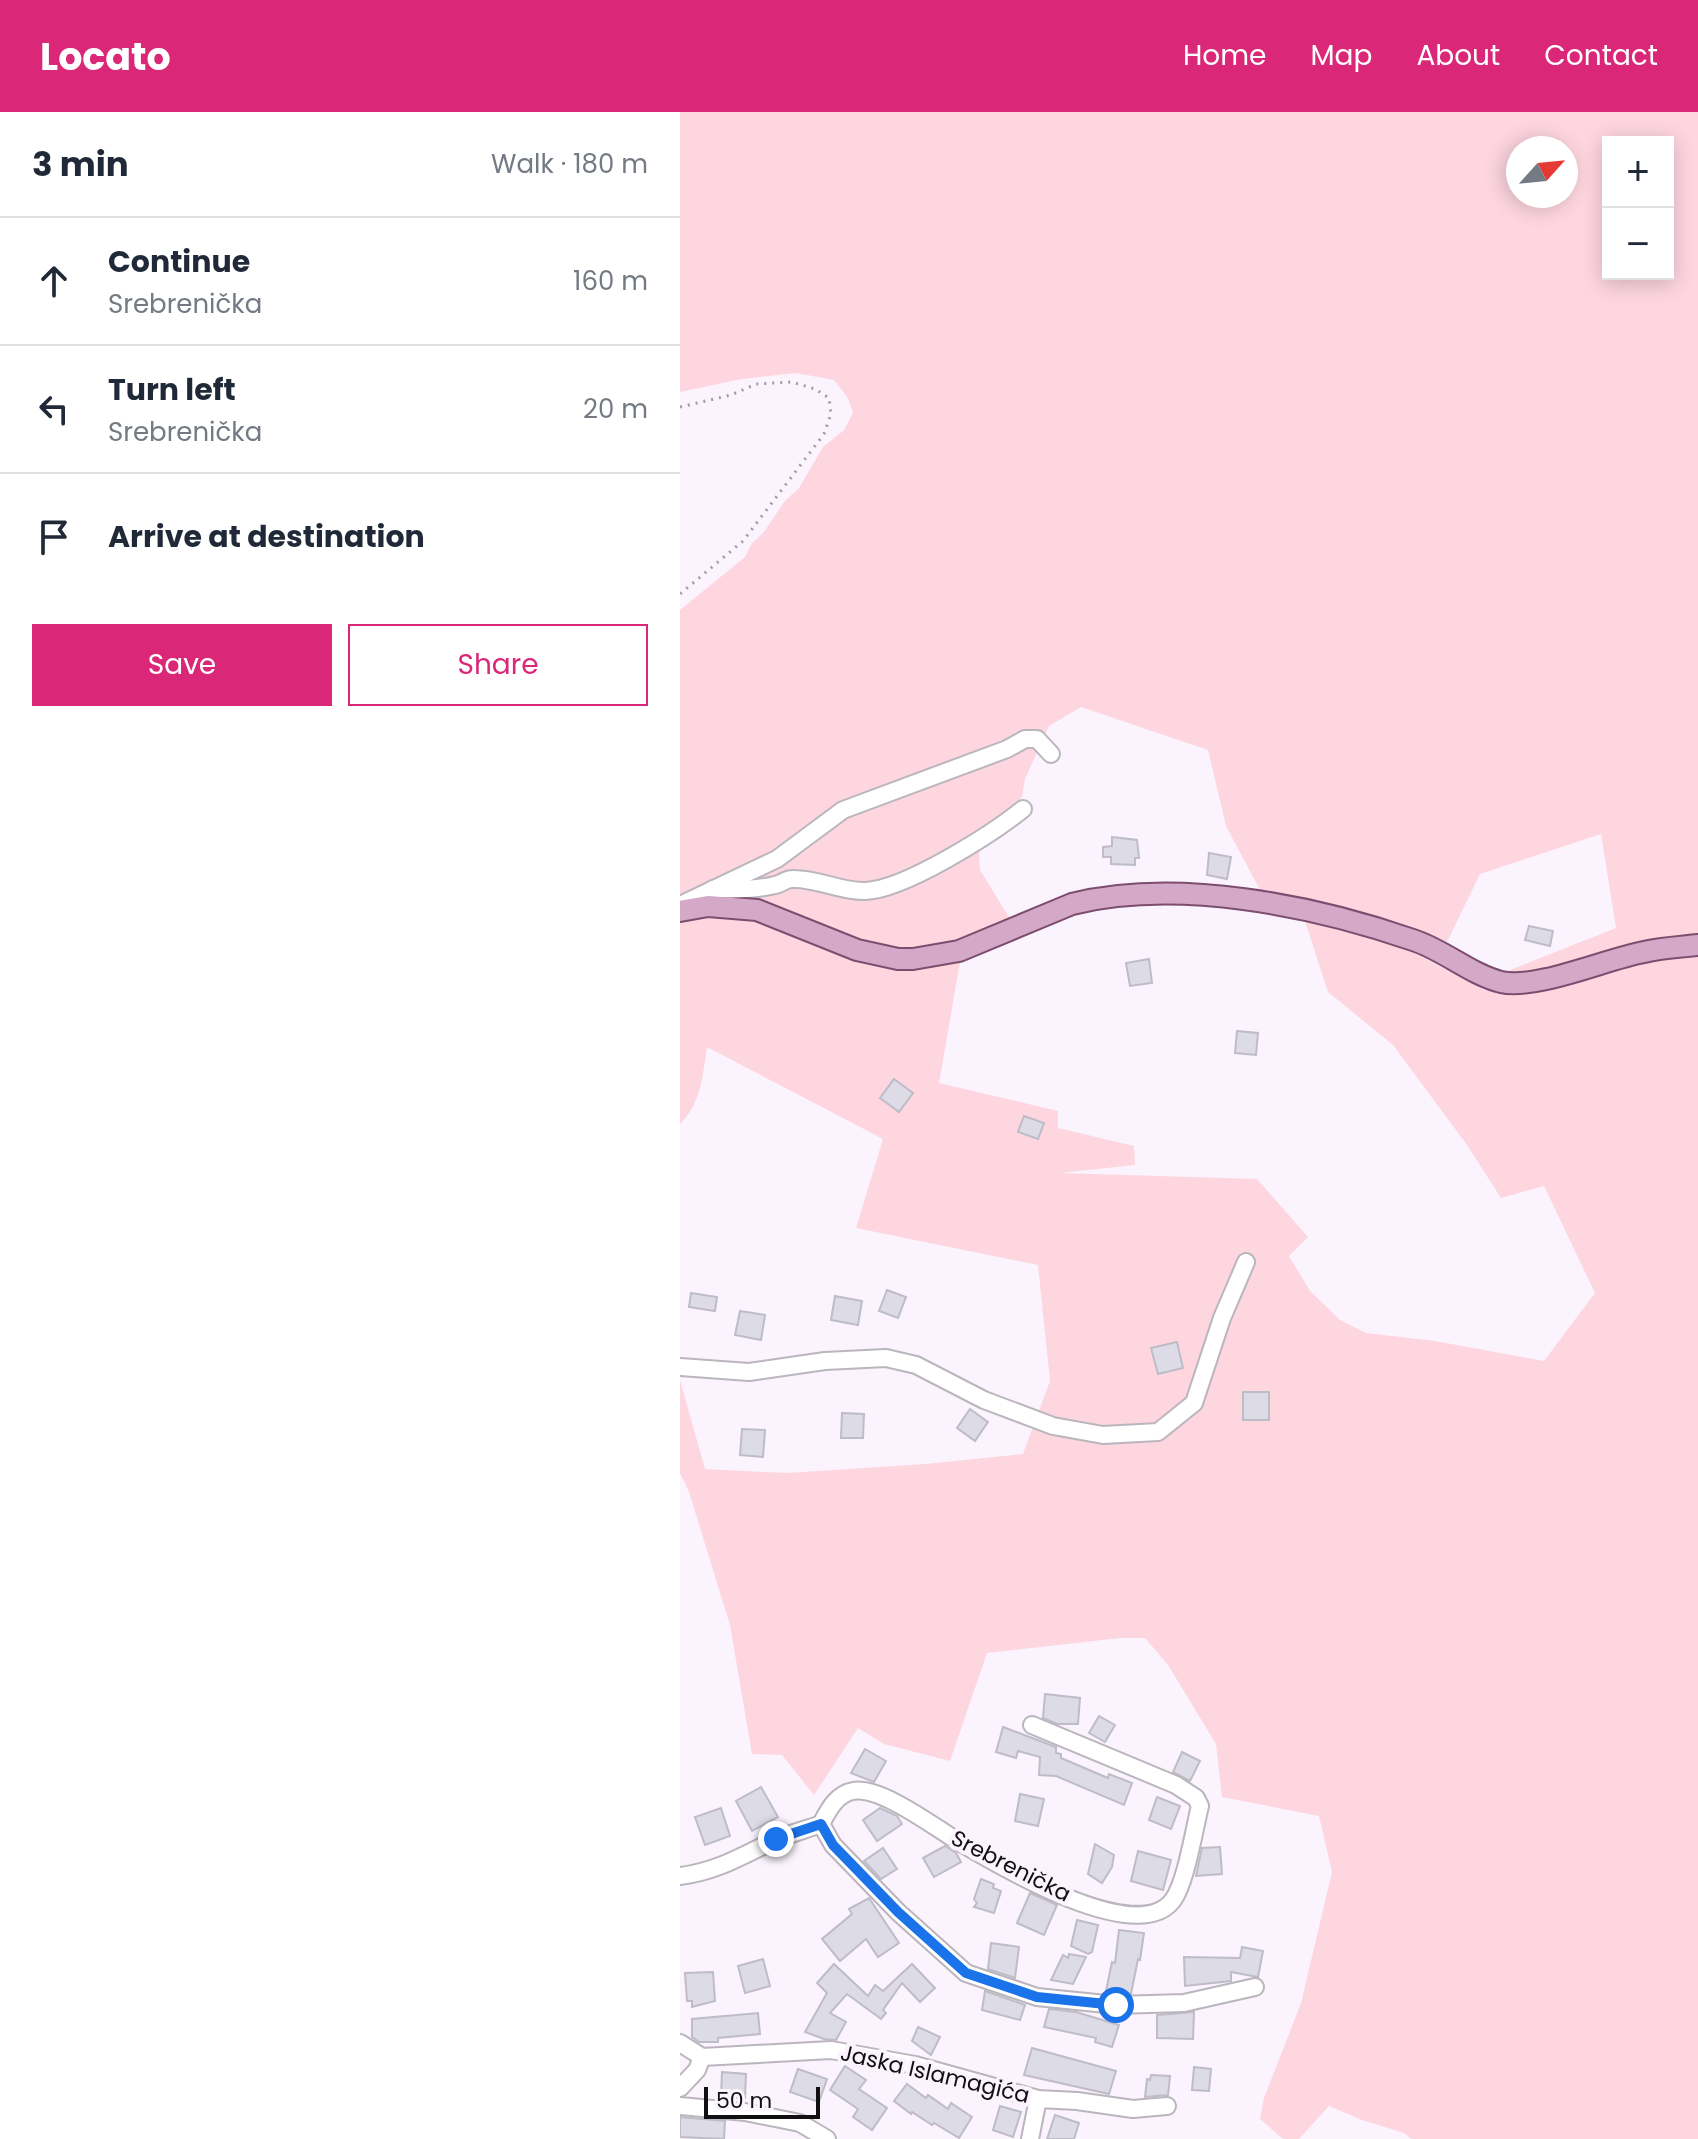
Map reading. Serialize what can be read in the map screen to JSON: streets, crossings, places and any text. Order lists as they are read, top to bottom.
{
  "streets": {
    "street": ["Srebrenička", "Jaska Islamagića"]
  },
  "scale_bar": "50 m",
  "north": "top right",
  "page": {
    "header": "Locato",
    "nav": [
      "Home",
      "Map",
      "About",
      "Contact"
    ],
    "heading": ["3 min", "Walk · 180 m"],
    "map_buttons": ["+", "−"],
    "list": [
      ["Continue", "Srebrenička", "160 m"],
      ["Turn left", "Srebrenička", "20 m"],
      "Arrive at destination"
    ],
    "buttons": ["Save", "Share"],
    "scale": "50 m"
  }
}
